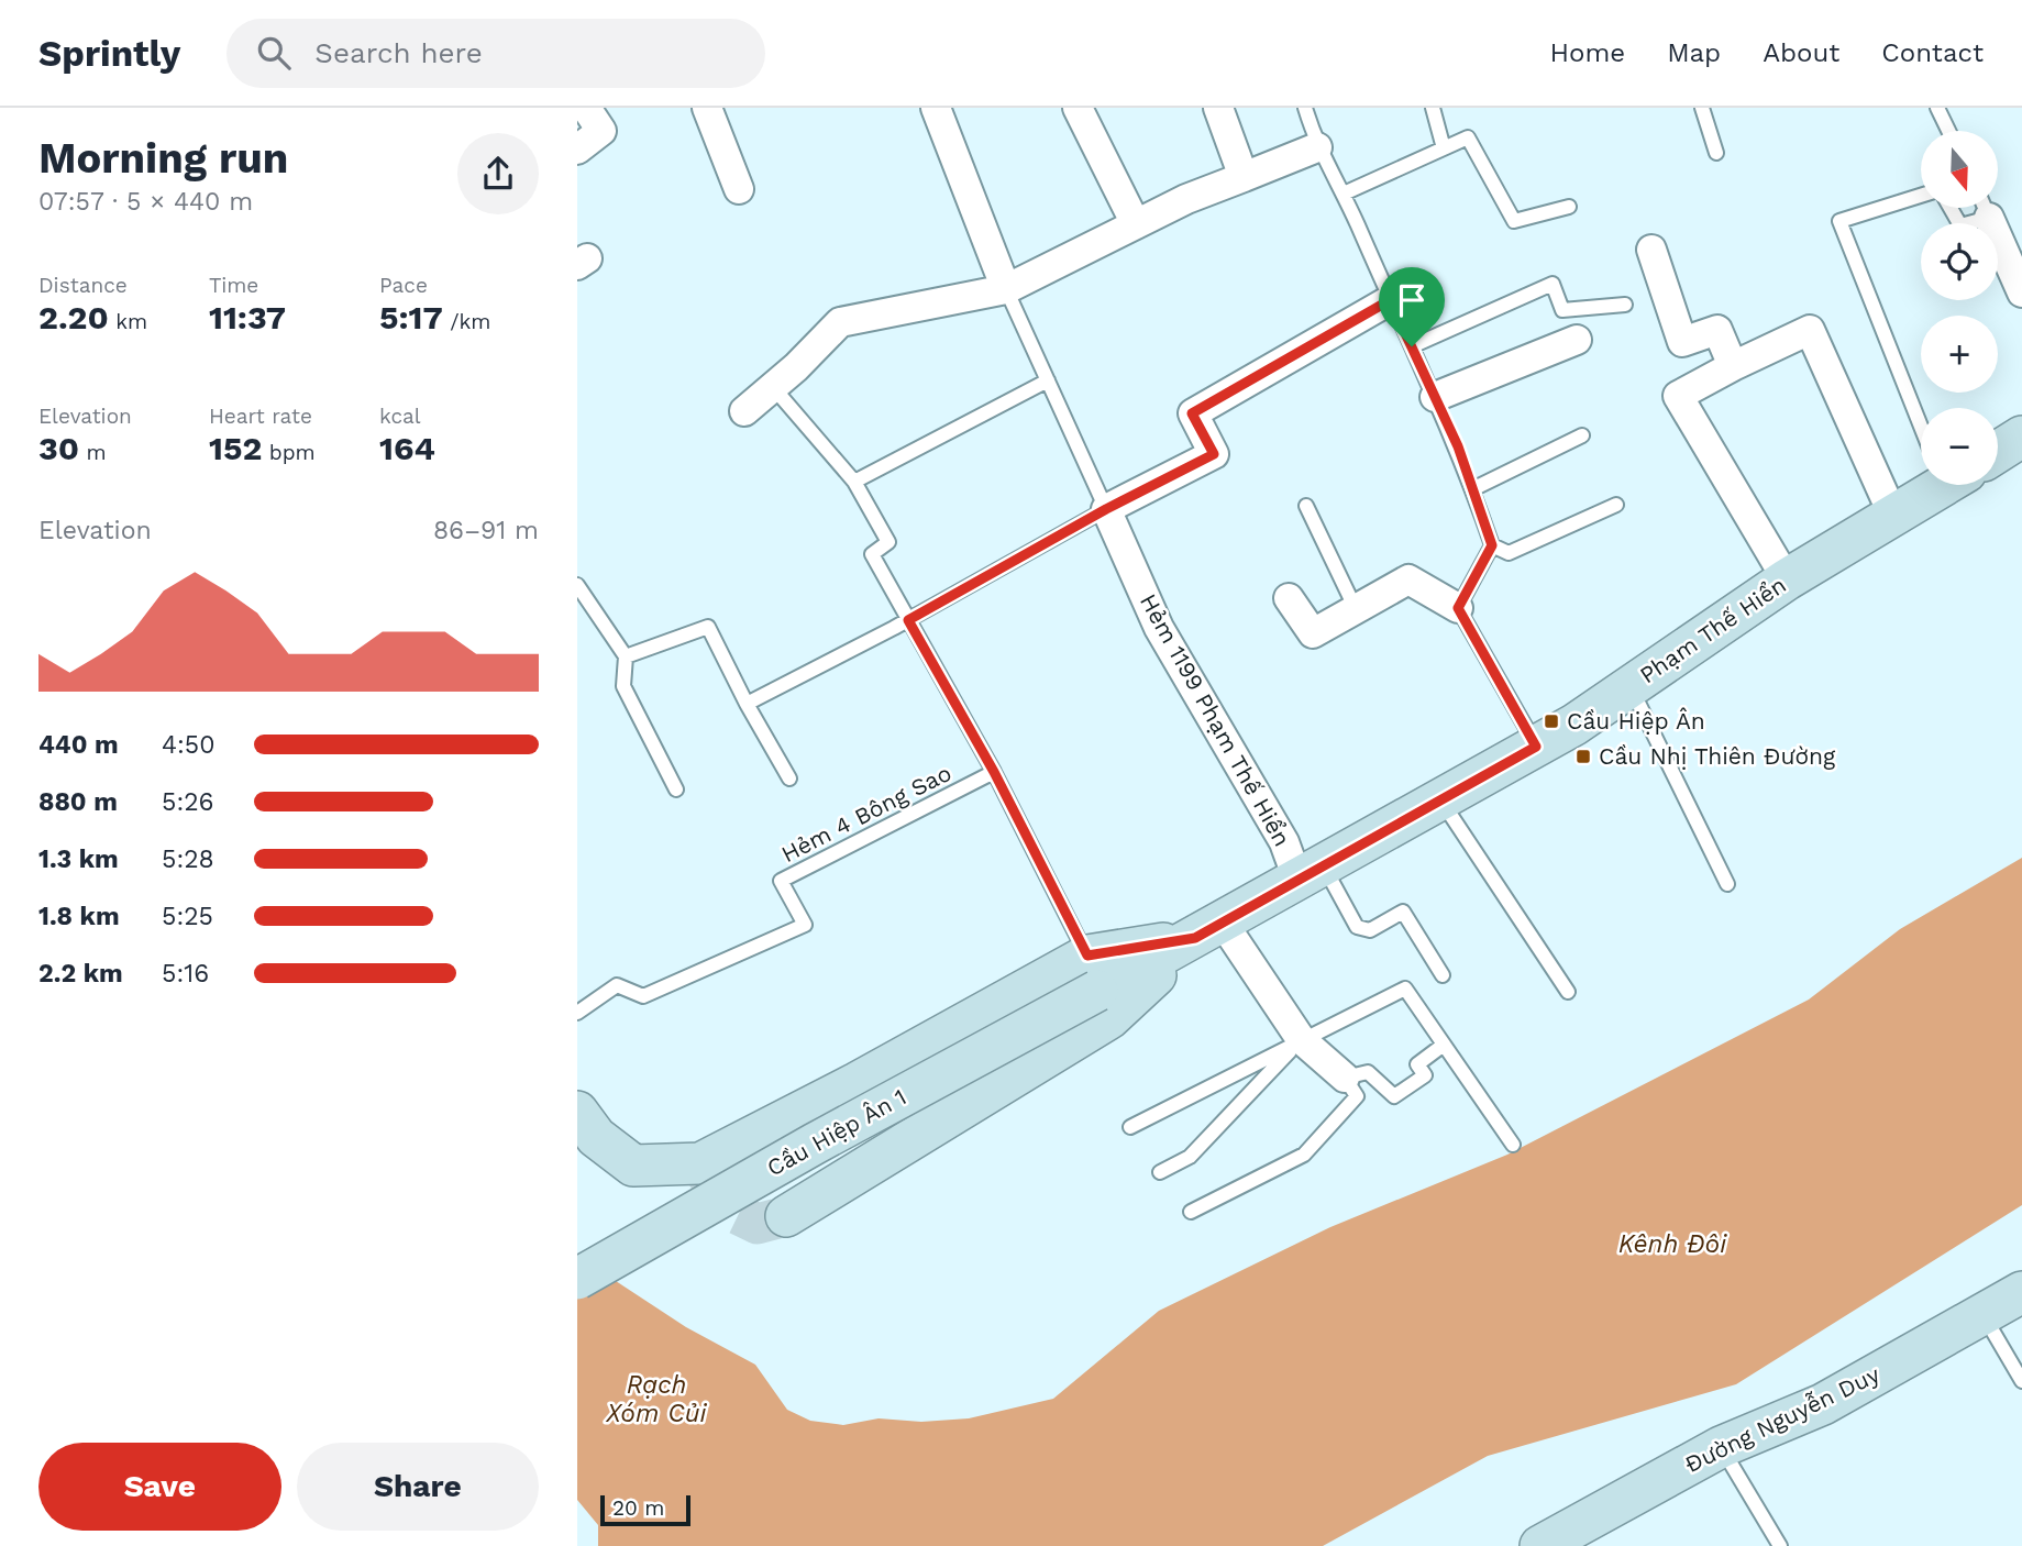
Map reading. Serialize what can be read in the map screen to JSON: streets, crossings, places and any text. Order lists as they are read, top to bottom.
{
  "streets": {
    "main road": ["Phạm Thế Hiển", "Cầu Hiệp Ân 1", "Đường Nguyễn Duy"],
    "street": ["Hẻm 1199 Phạm Thế Hiển"],
    "lane": ["Hẻm 4 Bông Sao"]
  },
  "crossings": [
    ["Phạm Thế Hiển", "Hẻm 1199 Phạm Thế Hiển"],
    ["Phạm Thế Hiển", "Cầu Hiệp Ân 1"]
  ],
  "water": ["Kênh Đôi", "Rạch Xóm Củi"],
  "places": {
    "transit": ["Cầu Hiệp Ân", "Cầu Nhị Thiên Đường"]
  },
  "scale_bar": "20 m",
  "north": "bottom",
  "page": {
    "header": "Sprintly",
    "search": "Search here",
    "nav": [
      "Home",
      "Map",
      "About",
      "Contact"
    ],
    "heading": ["Morning run", "07:57 · 5 × 440 m"],
    "map_buttons": ["+", "−"],
    "stats": [
      ["Distance", "2.20 km"],
      ["Time", "11:37"],
      ["Pace", "5:17 /km"],
      ["Elevation", "30 m"],
      ["Heart rate", "152 bpm"],
      ["kcal", "164"]
    ],
    "chart": ["Elevation", "86–91 m"],
    "list": [
      {
        "name": "440 m",
        "note": "4:50"
      },
      {
        "name": "880 m",
        "note": "5:26"
      },
      {
        "name": "1.3 km",
        "note": "5:28"
      },
      {
        "name": "1.8 km",
        "note": "5:25"
      },
      {
        "name": "2.2 km",
        "note": "5:16"
      }
    ],
    "buttons": ["Save", "Share"],
    "scale": "20 m"
  }
}
